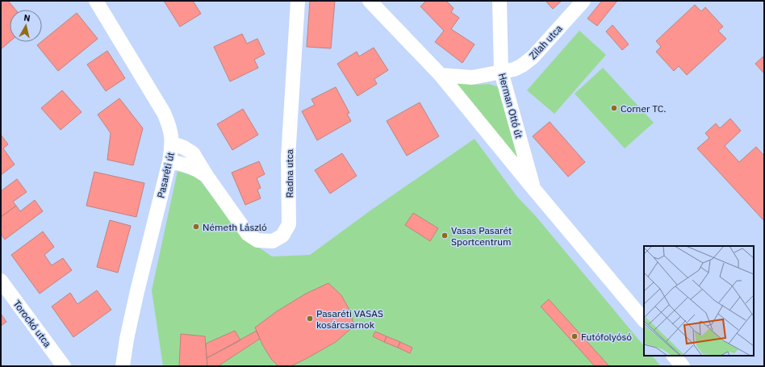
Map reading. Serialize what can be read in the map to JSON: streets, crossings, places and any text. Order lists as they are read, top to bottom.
{
  "streets": {
    "street": [
      "Zilah utca",
      "Herman Ottó út",
      "Radna utca",
      "Pasaréti út",
      "Torockó utca"
    ]
  },
  "crossings": [
    ["Zilah utca", "Herman Ottó út"],
    ["Radna utca", "Pasaréti út"]
  ],
  "places": [
    "Corner TC.",
    "Németh László",
    "Vasas Pasarét Sportcentrum",
    "Pasaréti VASAS kosárcsarnok",
    "Futófolyósó"
  ],
  "north": "top"
}
